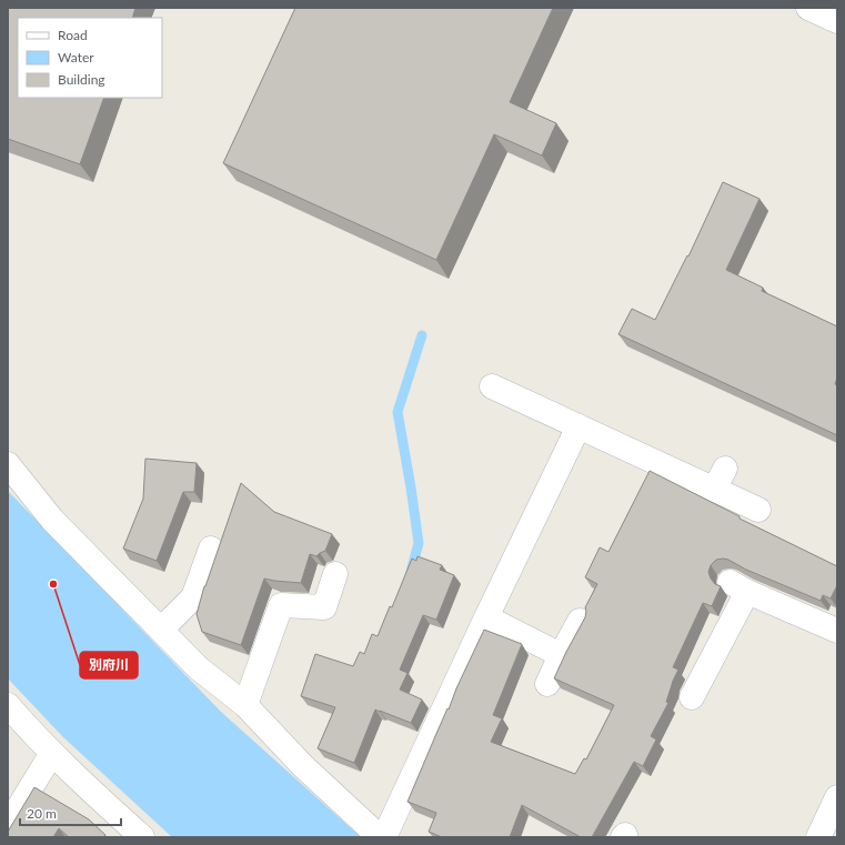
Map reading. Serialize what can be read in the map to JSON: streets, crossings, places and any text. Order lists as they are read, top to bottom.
{
  "places": ["別府川"],
  "legend": ["Road", "Water", "Building"],
  "scale_bar": "20 m"
}
